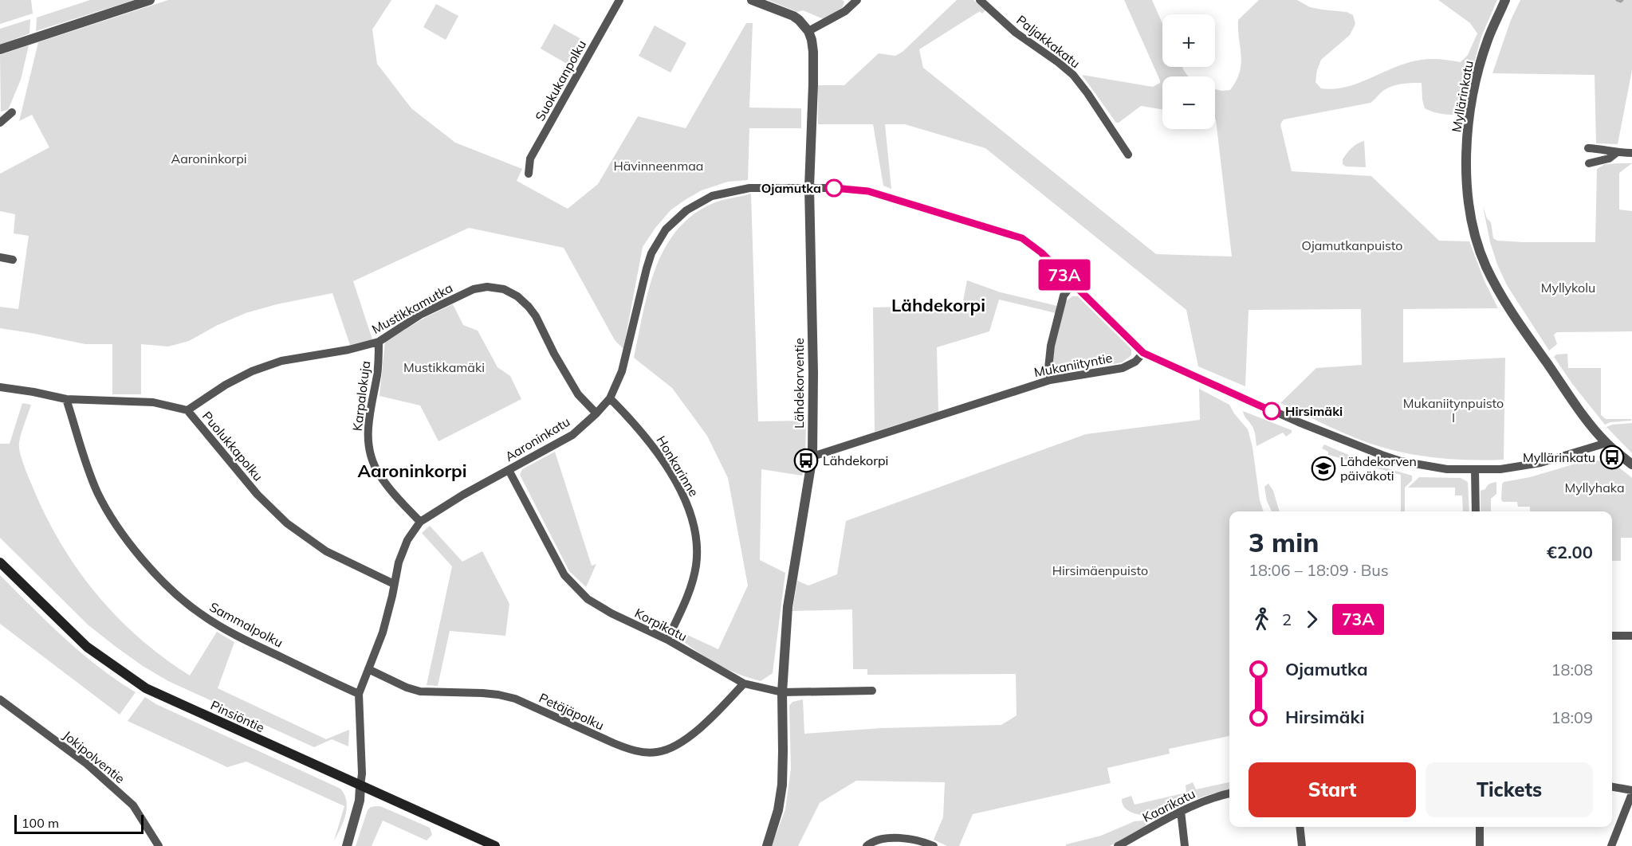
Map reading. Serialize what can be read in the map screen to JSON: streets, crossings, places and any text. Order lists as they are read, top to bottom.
{
  "streets": {
    "main road": ["Pinsiöntie"],
    "street": [
      "Paljakkakatu",
      "Suokukanpolku",
      "Myllärinkatu",
      "Mustikkamutka",
      "Mukaniityntie",
      "Lähdekorventie",
      "Karpalokuja",
      "Aaroninkatu",
      "Puolukkapolku",
      "Honkarinne",
      "Sammalpolku",
      "Korpikatu",
      "Petäjäpolku",
      "Jokipolventie",
      "Kaarikatu"
    ]
  },
  "crossings": [
    ["Mustikkamutka", "Karpalokuja"],
    ["Mustikkamutka", "Aaroninkatu"],
    ["Mustikkamutka", "Puolukkapolku"],
    ["Mukaniityntie", "Lähdekorventie"],
    ["Lähdekorventie", "Aaroninkatu"],
    ["Lähdekorventie", "Korpikatu"],
    ["Karpalokuja", "Aaroninkatu"],
    ["Aaroninkatu", "Puolukkapolku"],
    ["Aaroninkatu", "Honkarinne"],
    ["Aaroninkatu", "Sammalpolku"],
    ["Aaroninkatu", "Korpikatu"],
    ["Aaroninkatu", "Petäjäpolku"],
    ["Aaroninkatu", "Pinsiöntie"],
    ["Puolukkapolku", "Sammalpolku"],
    ["Honkarinne", "Korpikatu"],
    ["Korpikatu", "Petäjäpolku"]
  ],
  "districts": ["Lähdekorpi", "Aaroninkorpi"],
  "parks": [
    "Aaroninkorpi",
    "Hävinneenmaa",
    "Ojamutkanpuisto",
    "Myllykolu",
    "Mustikkamäki",
    "Mukaniitynpuisto I",
    "Myllyhaka",
    "Hirsimäenpuisto"
  ],
  "places": {
    "other": ["Ojamutka", "Hirsimäki"],
    "bus stop": ["Myllärinkatu", "Lähdekorpi"],
    "school or university": ["Lähdekorven päiväkoti"]
  },
  "lines": ["bus line 73A"],
  "scale_bar": "100 m",
  "page": {
    "on_map": "73A",
    "map_buttons": ["+", "−"],
    "heading": ["3 min", "18:06 – 18:09 · Bus", "€2.00"],
    "legs": ["2", "73A"],
    "list": [
      {
        "name": "Ojamutka",
        "value": "18:08"
      },
      {
        "name": "Hirsimäki",
        "value": "18:09"
      }
    ],
    "buttons": ["Start", "Tickets"],
    "scale": "100 m"
  }
}
